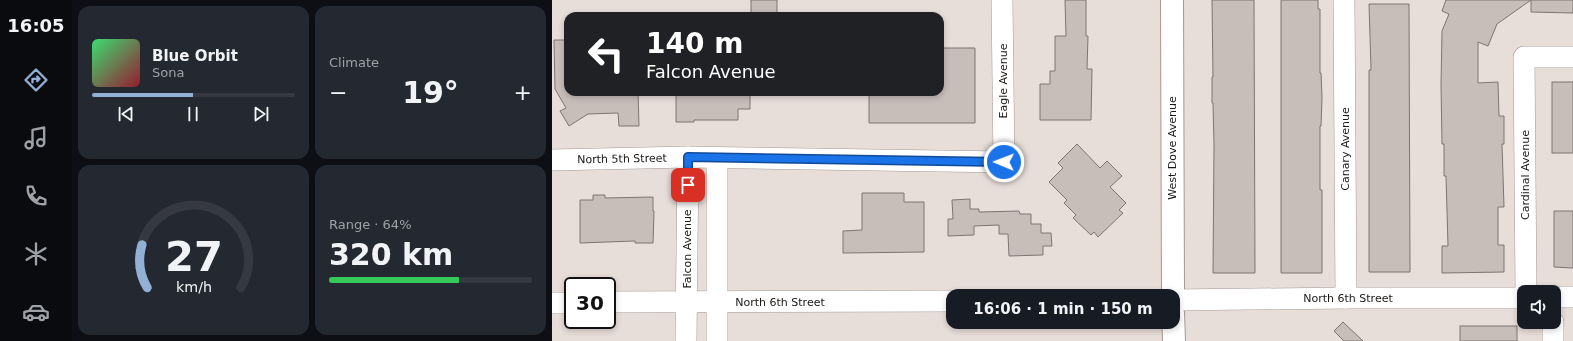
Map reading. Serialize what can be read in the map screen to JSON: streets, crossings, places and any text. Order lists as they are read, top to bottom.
{
  "streets": {
    "main road": ["West Dove Avenue"],
    "street": [
      "Eagle Avenue",
      "Canary Avenue",
      "North 5th Street",
      "Cardinal Avenue",
      "Falcon Avenue",
      "North 6th Street"
    ]
  },
  "crossings": [
    ["Eagle Avenue", "North 5th Street"],
    ["Canary Avenue", "North 6th Street"],
    ["North 5th Street", "Falcon Avenue"],
    ["Falcon Avenue", "North 6th Street"]
  ],
  "page": {
    "tabs": "16:05",
    "tile": [
      "Climate",
      ["Range · 64%", "320 km"]
    ],
    "turn": ["140 m", "Falcon Avenue"],
    "song": ["Blue Orbit", "Sona"],
    "heat": ["−", "19°", "+"],
    "limit": "30",
    "trip": "16:06 · 1 min · 150 m",
    "gauge": ["27", "km/h"]
  }
}
